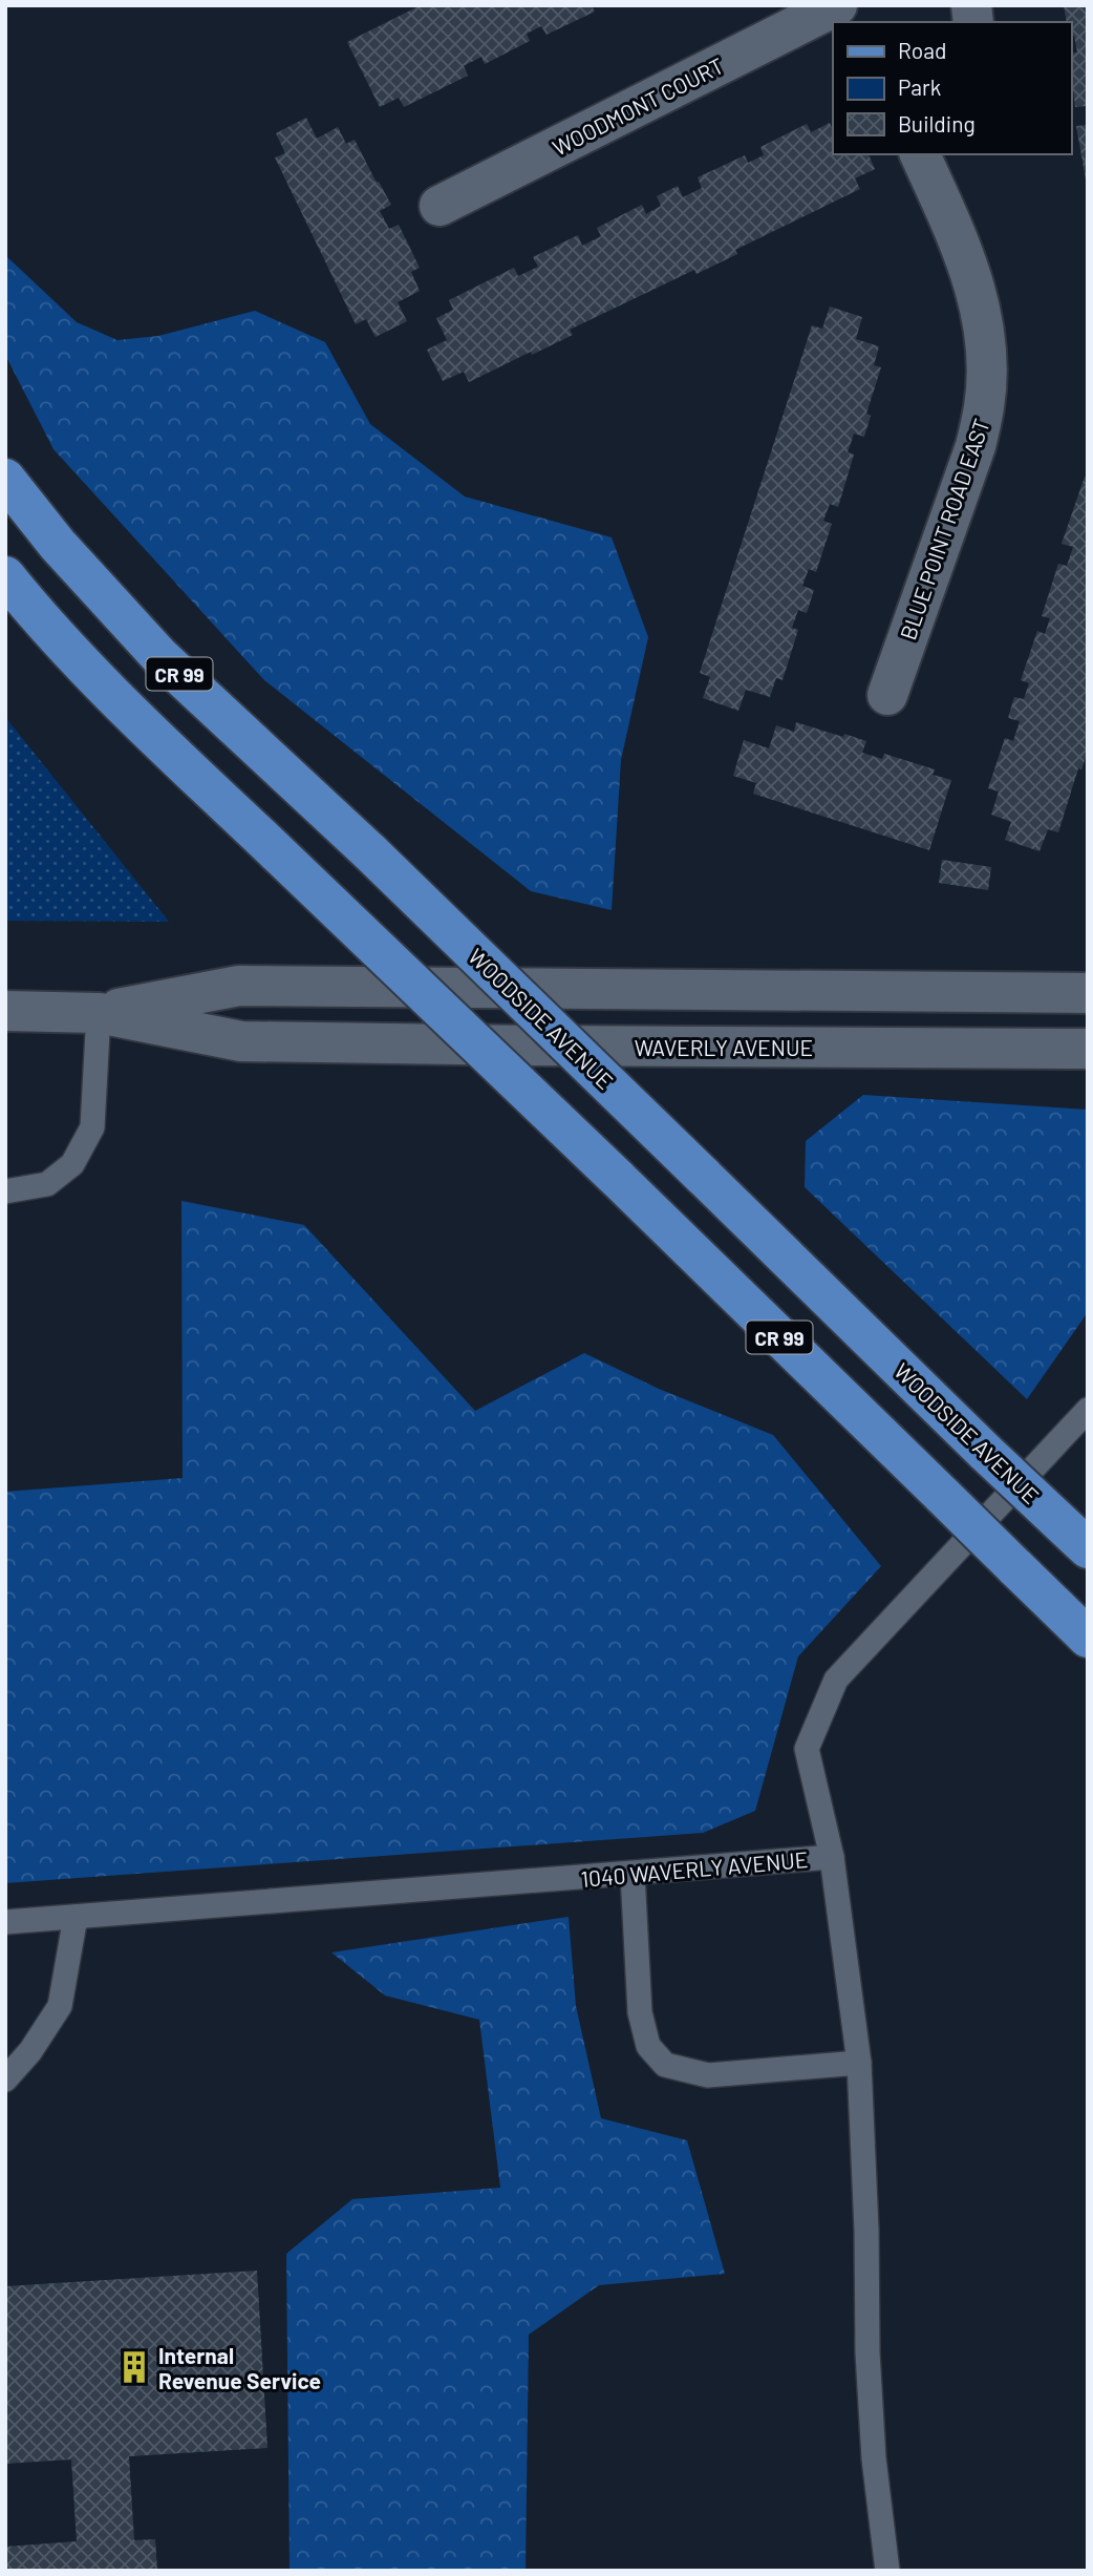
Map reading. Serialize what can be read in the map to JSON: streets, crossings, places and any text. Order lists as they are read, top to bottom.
{
  "streets": {
    "main road": [
      "WOODMONT COURT",
      "BLUE POINT ROAD EAST",
      "CR 99",
      "WOODSIDE AVENUE",
      "WAVERLY AVENUE"
    ],
    "lane": ["1040 WAVERLY AVENUE"]
  },
  "places": {
    "building": ["Internal Revenue Service"]
  },
  "legend": ["Road", "Park", "Building"]
}
